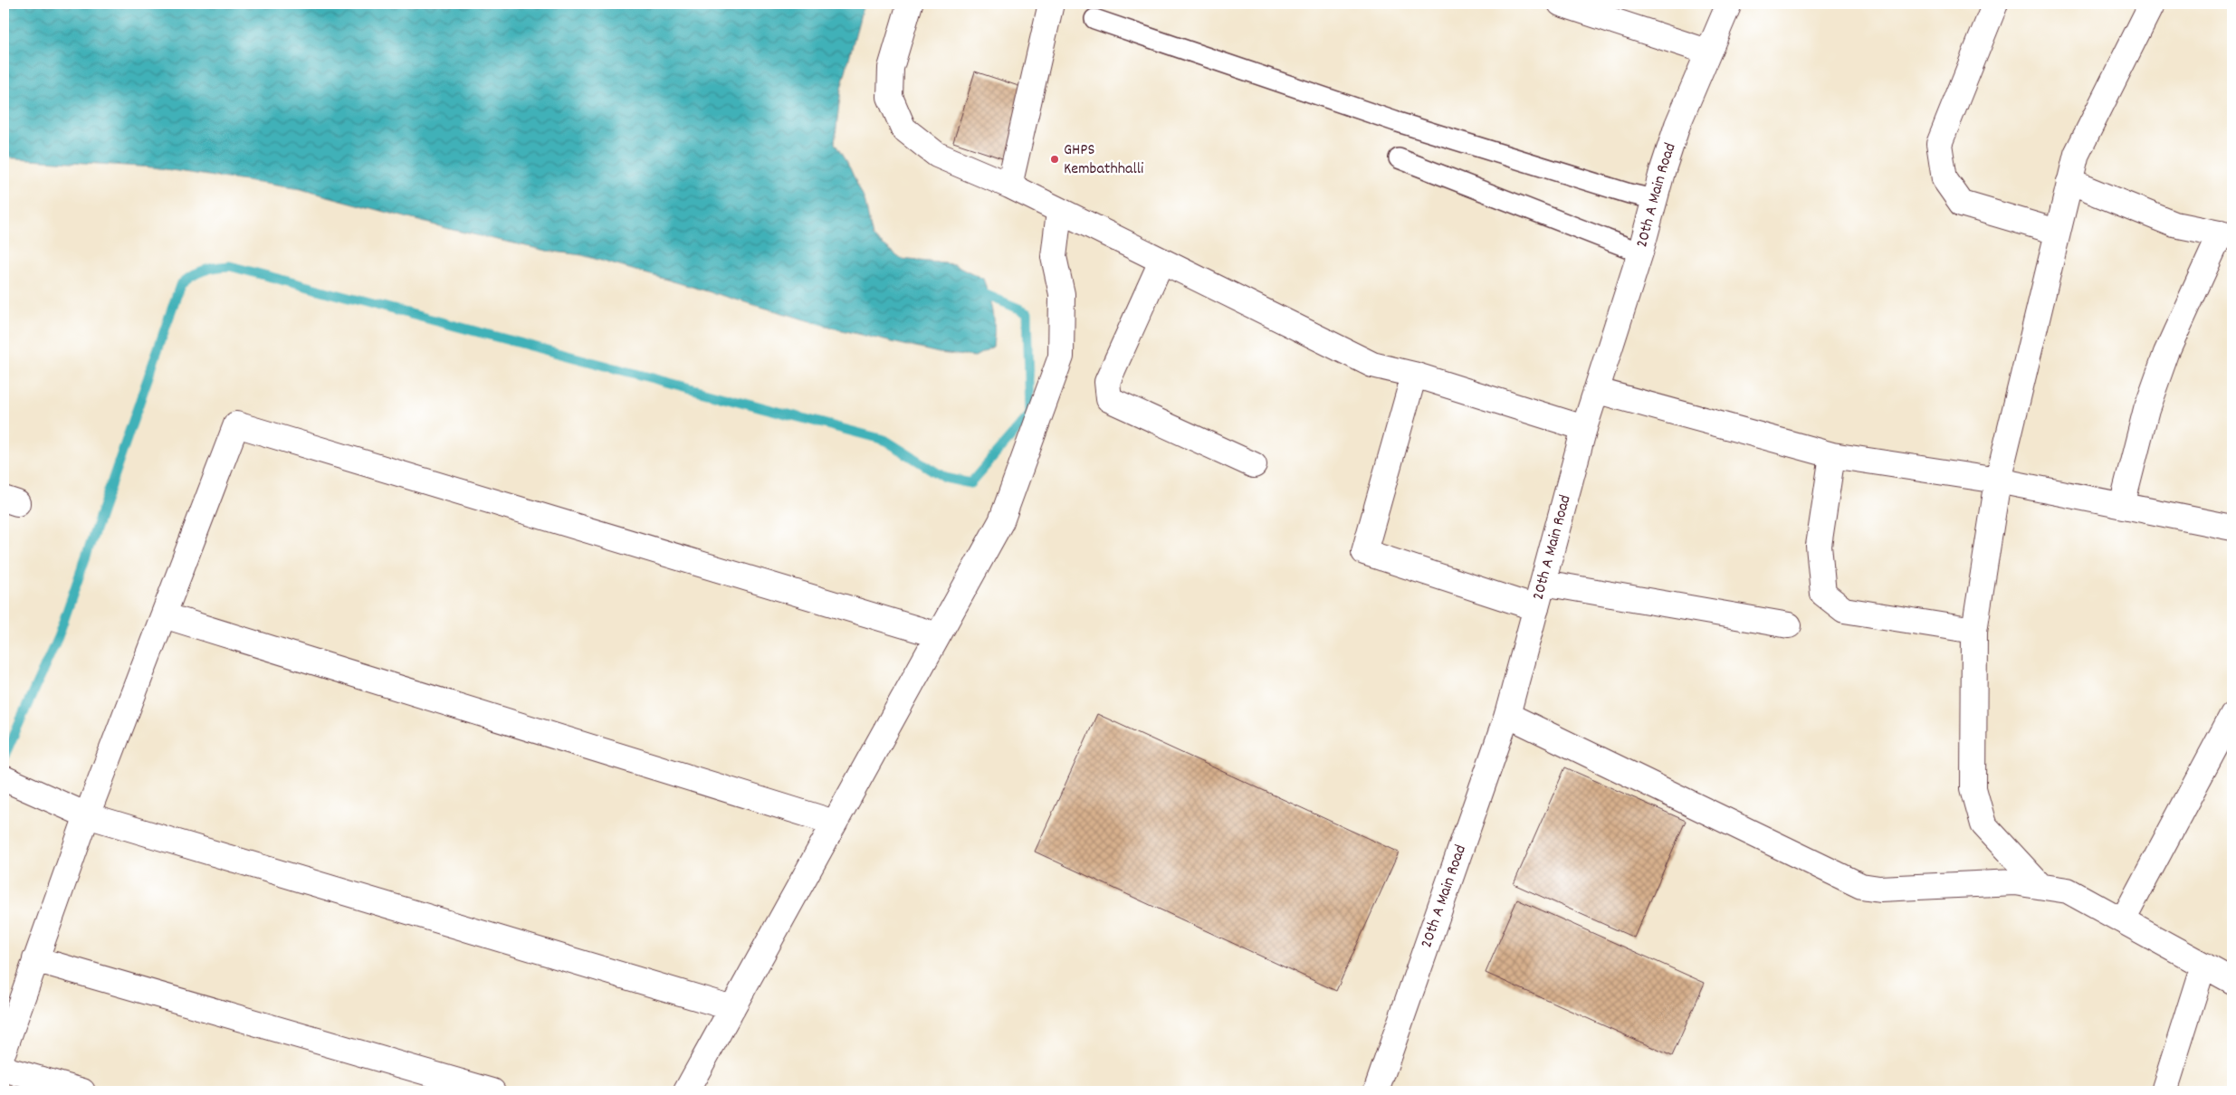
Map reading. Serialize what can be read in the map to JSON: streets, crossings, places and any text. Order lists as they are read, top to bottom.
{
  "streets": {
    "street": ["20th A Main Road"]
  },
  "places": ["GHPS Kembathhalli"]
}
